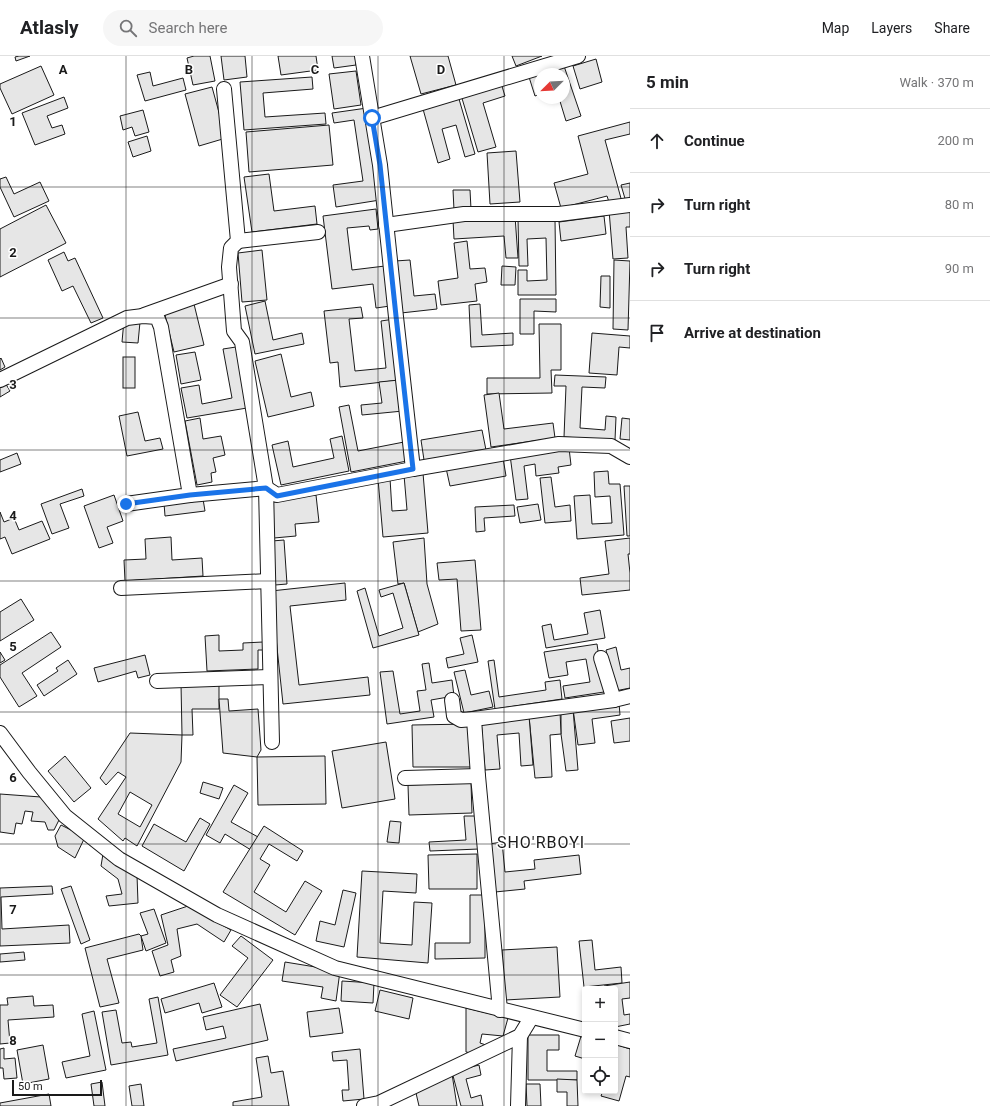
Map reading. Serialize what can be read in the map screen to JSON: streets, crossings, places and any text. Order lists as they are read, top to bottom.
{
  "districts": ["SHO'RBOYI"],
  "scale_bar": "50 m",
  "north": "bottom left",
  "page": {
    "header": "Atlasly",
    "search": "Search here",
    "nav": ["Map", "Layers", "Share"],
    "heading": ["5 min", "Walk · 370 m"],
    "list": [
      ["Continue", "200 m"],
      ["Turn right", "80 m"],
      ["Turn right", "90 m"],
      "Arrive at destination"
    ],
    "map_buttons": ["+", "−"],
    "scale": "50 m"
  },
  "grid": {
    "columns": [
      "A",
      "B",
      "C",
      "D"
    ],
    "rows": [
      "1",
      "2",
      "3",
      "4",
      "5",
      "6",
      "7",
      "8"
    ]
  }
}
